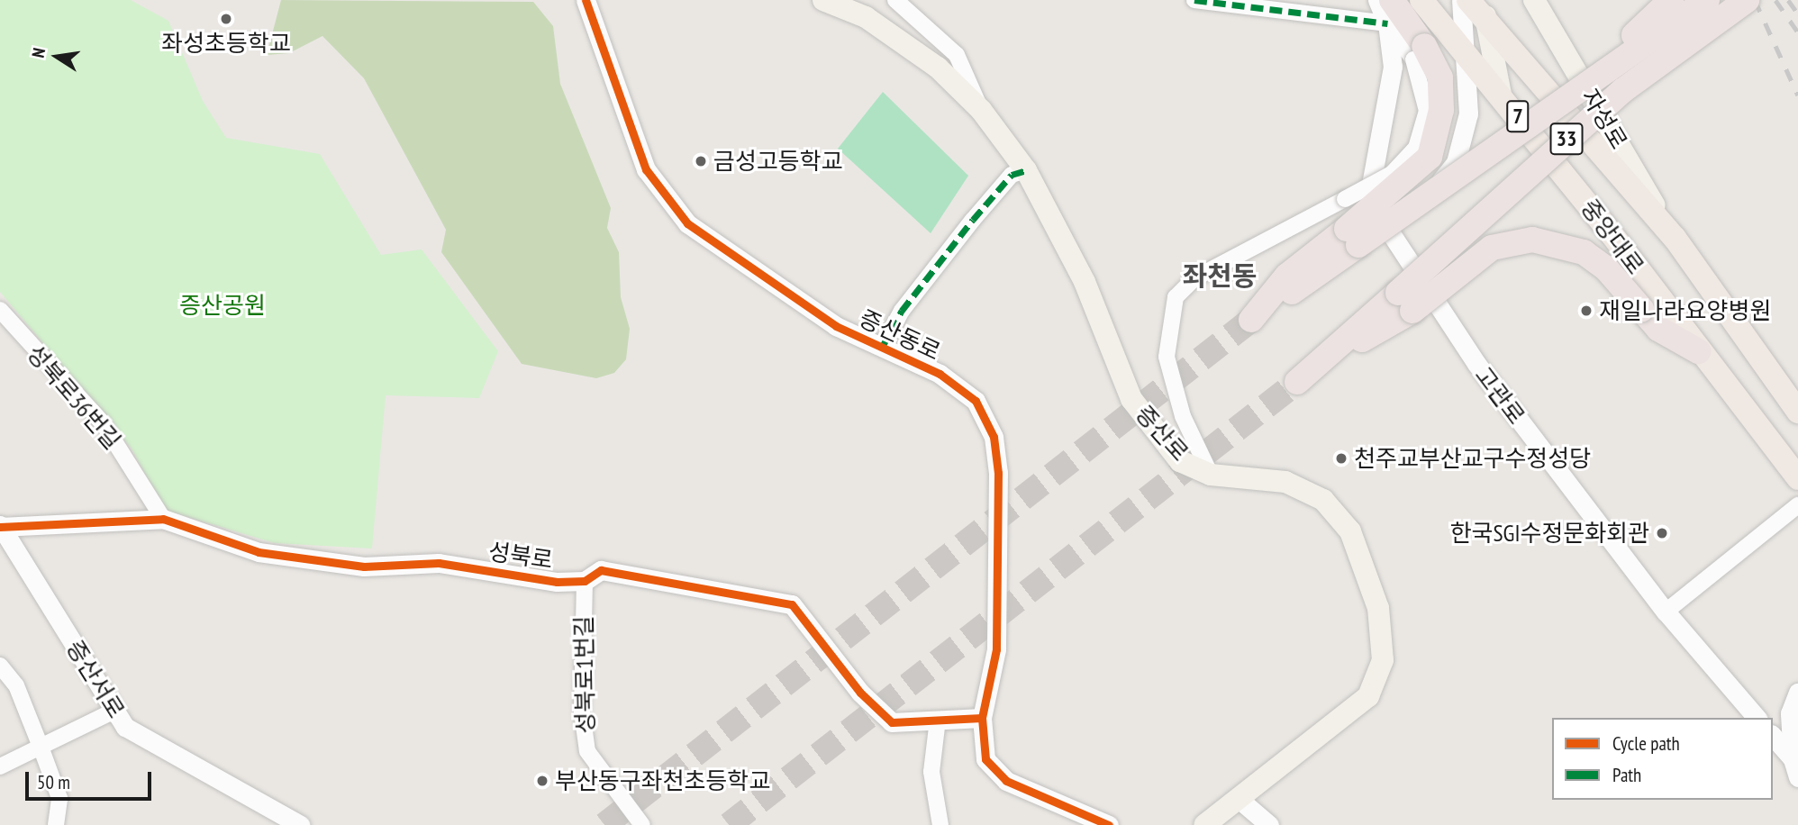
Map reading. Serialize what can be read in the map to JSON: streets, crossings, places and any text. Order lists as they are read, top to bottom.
{
  "streets": {
    "highway": ["33"],
    "main road": [
      "7",
      "자성로",
      "중앙대로",
      "증산로"
    ],
    "street": [
      "증산동로",
      "고관로",
      "성북로36번길",
      "성북로",
      "성북로1번길",
      "증산서로"
    ]
  },
  "crossings": [
    ["자성로", "중앙대로"],
    ["증산동로", "성북로"],
    ["성북로36번길", "성북로"],
    ["성북로", "성북로1번길"],
    ["성북로", "증산서로"]
  ],
  "districts": ["좌천동"],
  "parks": ["증산공원"],
  "places": [
    "좌성초등학교",
    "금성고등학교",
    "재일나라요양병원",
    "천주교부산교구수정성당",
    "한국SGI수정문화회관",
    "부산동구좌천초등학교"
  ],
  "legend": ["Cycle path", "Path"],
  "scale_bar": "50 m",
  "north": "left"
}
